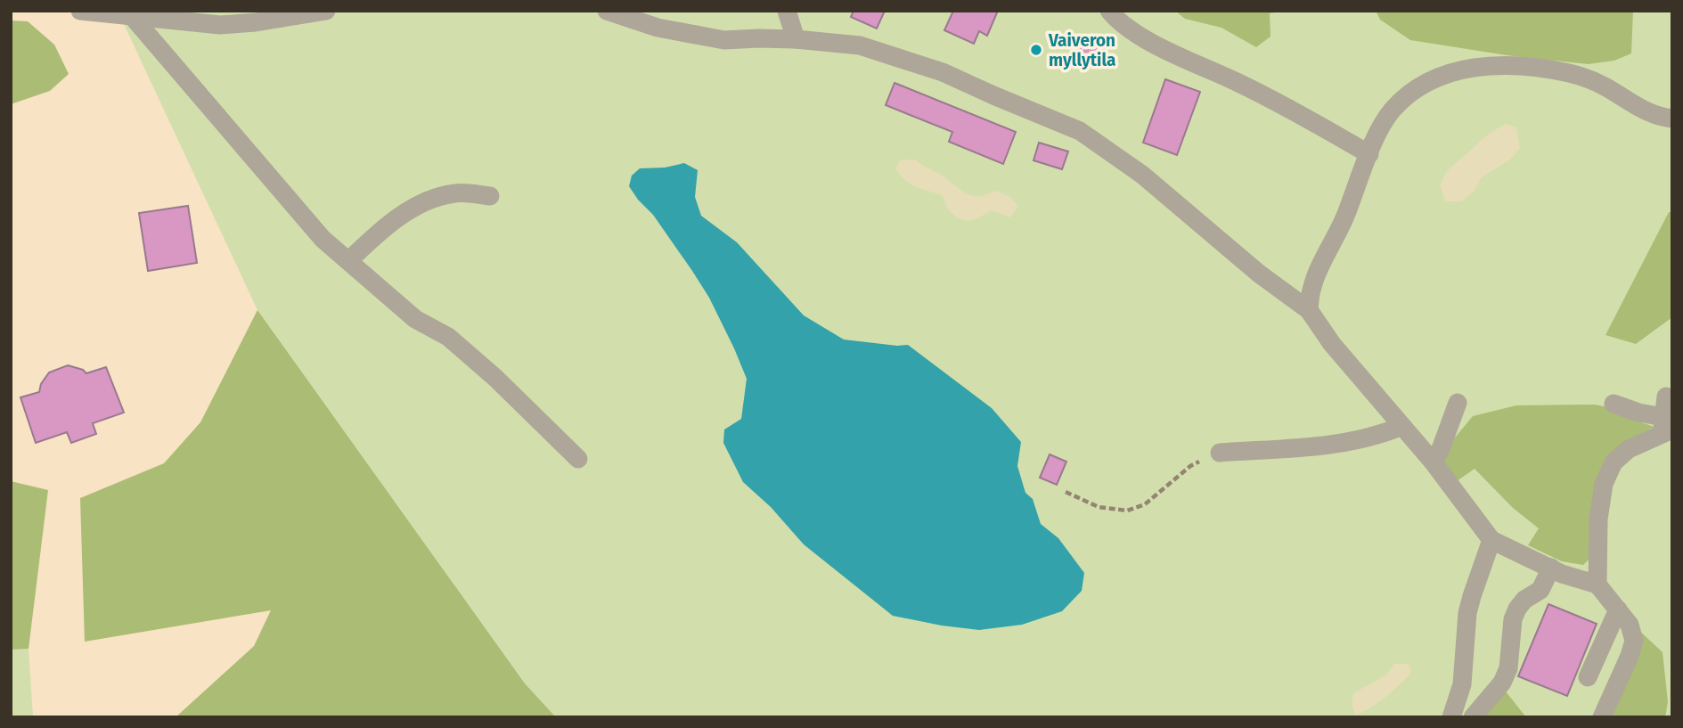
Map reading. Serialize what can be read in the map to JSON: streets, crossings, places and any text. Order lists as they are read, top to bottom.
{
  "places": ["Vaiveron myllytila"]
}
